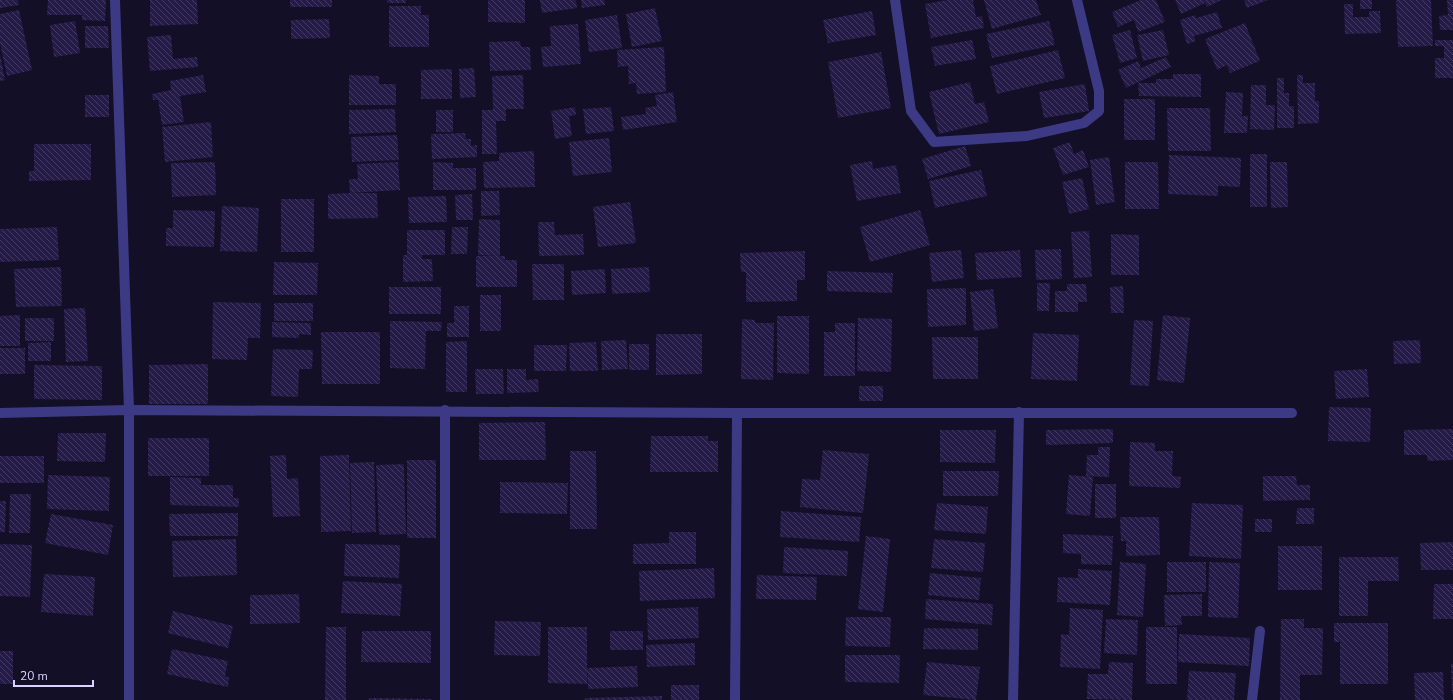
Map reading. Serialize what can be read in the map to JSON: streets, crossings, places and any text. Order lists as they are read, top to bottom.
{
  "scale_bar": "20 m"
}
